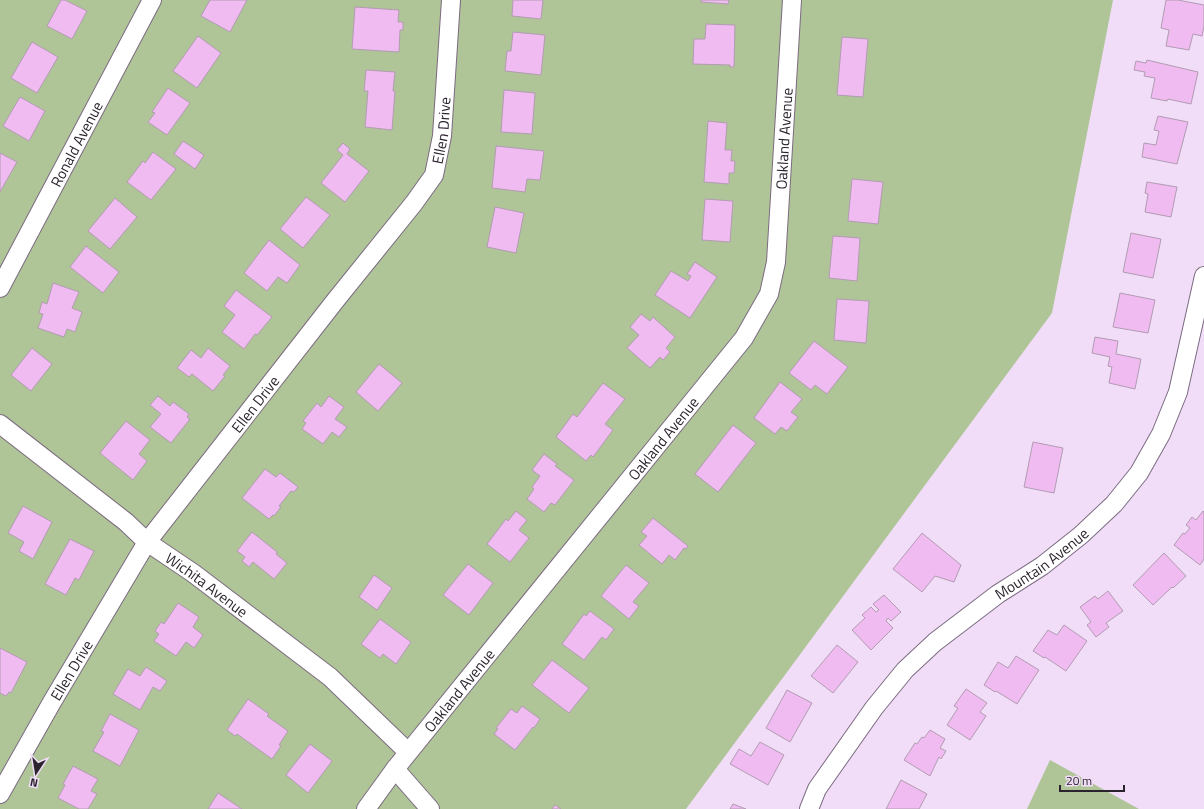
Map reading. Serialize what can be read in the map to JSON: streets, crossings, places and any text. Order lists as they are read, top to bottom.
{
  "streets": {
    "street": [
      "Ellen Drive",
      "Oakland Avenue",
      "Ronald Avenue",
      "Mountain Avenue",
      "Wichita Avenue"
    ]
  },
  "crossings": [
    ["Ellen Drive", "Wichita Avenue"],
    ["Oakland Avenue", "Wichita Avenue"]
  ],
  "scale_bar": "20 m",
  "north": "bottom"
}
